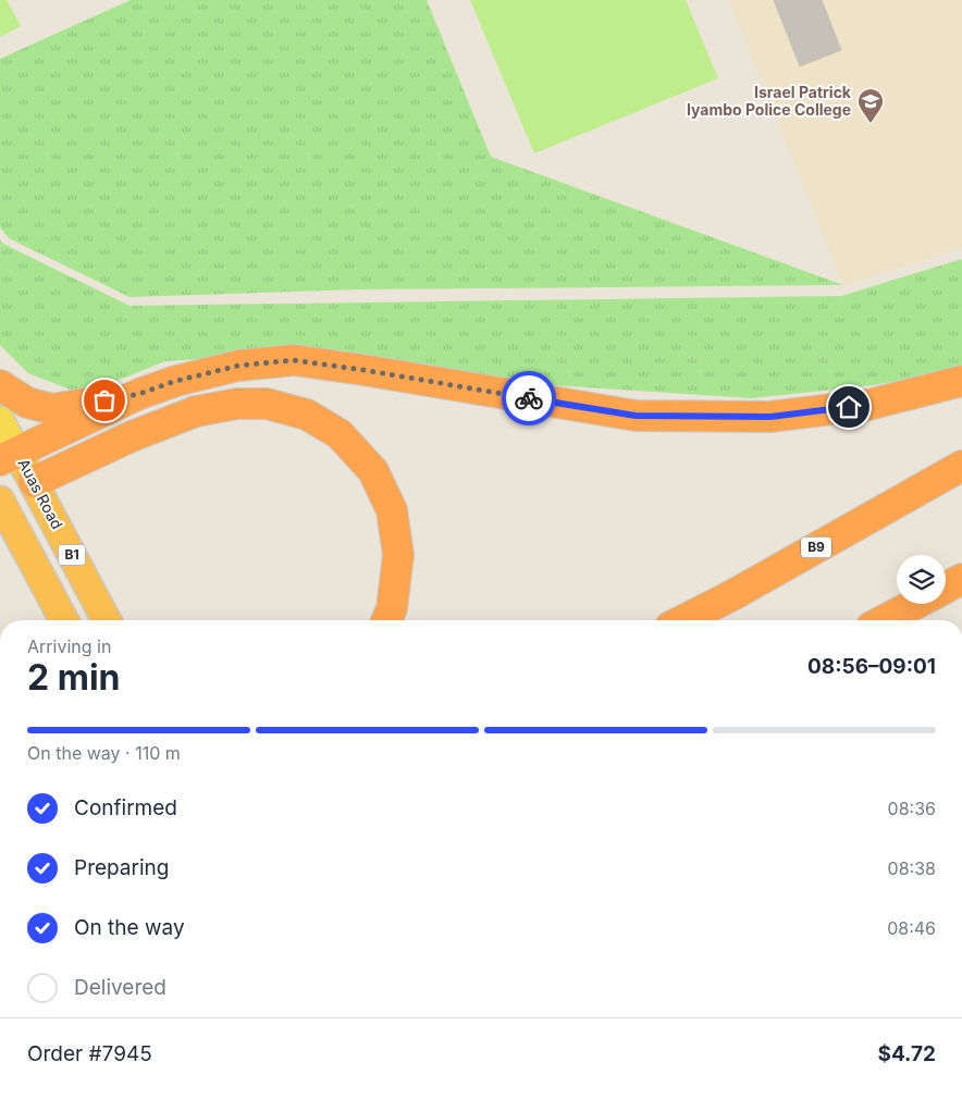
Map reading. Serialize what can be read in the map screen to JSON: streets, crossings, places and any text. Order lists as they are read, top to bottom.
{
  "streets": {
    "highway": ["Auas Road", "B9", "B1"]
  },
  "places": {
    "school or university": ["Israel Patrick Iyambo Police College"]
  },
  "page": {
    "heading": ["2 min", "Arriving in", "08:56–09:01"],
    "panel": ["Order #7945", "$4.72"],
    "bar": "On the way · 110 m",
    "list": [
      ["Confirmed", "08:36"],
      ["Preparing", "08:38"],
      ["On the way", "08:46"],
      "Delivered"
    ]
  }
}
